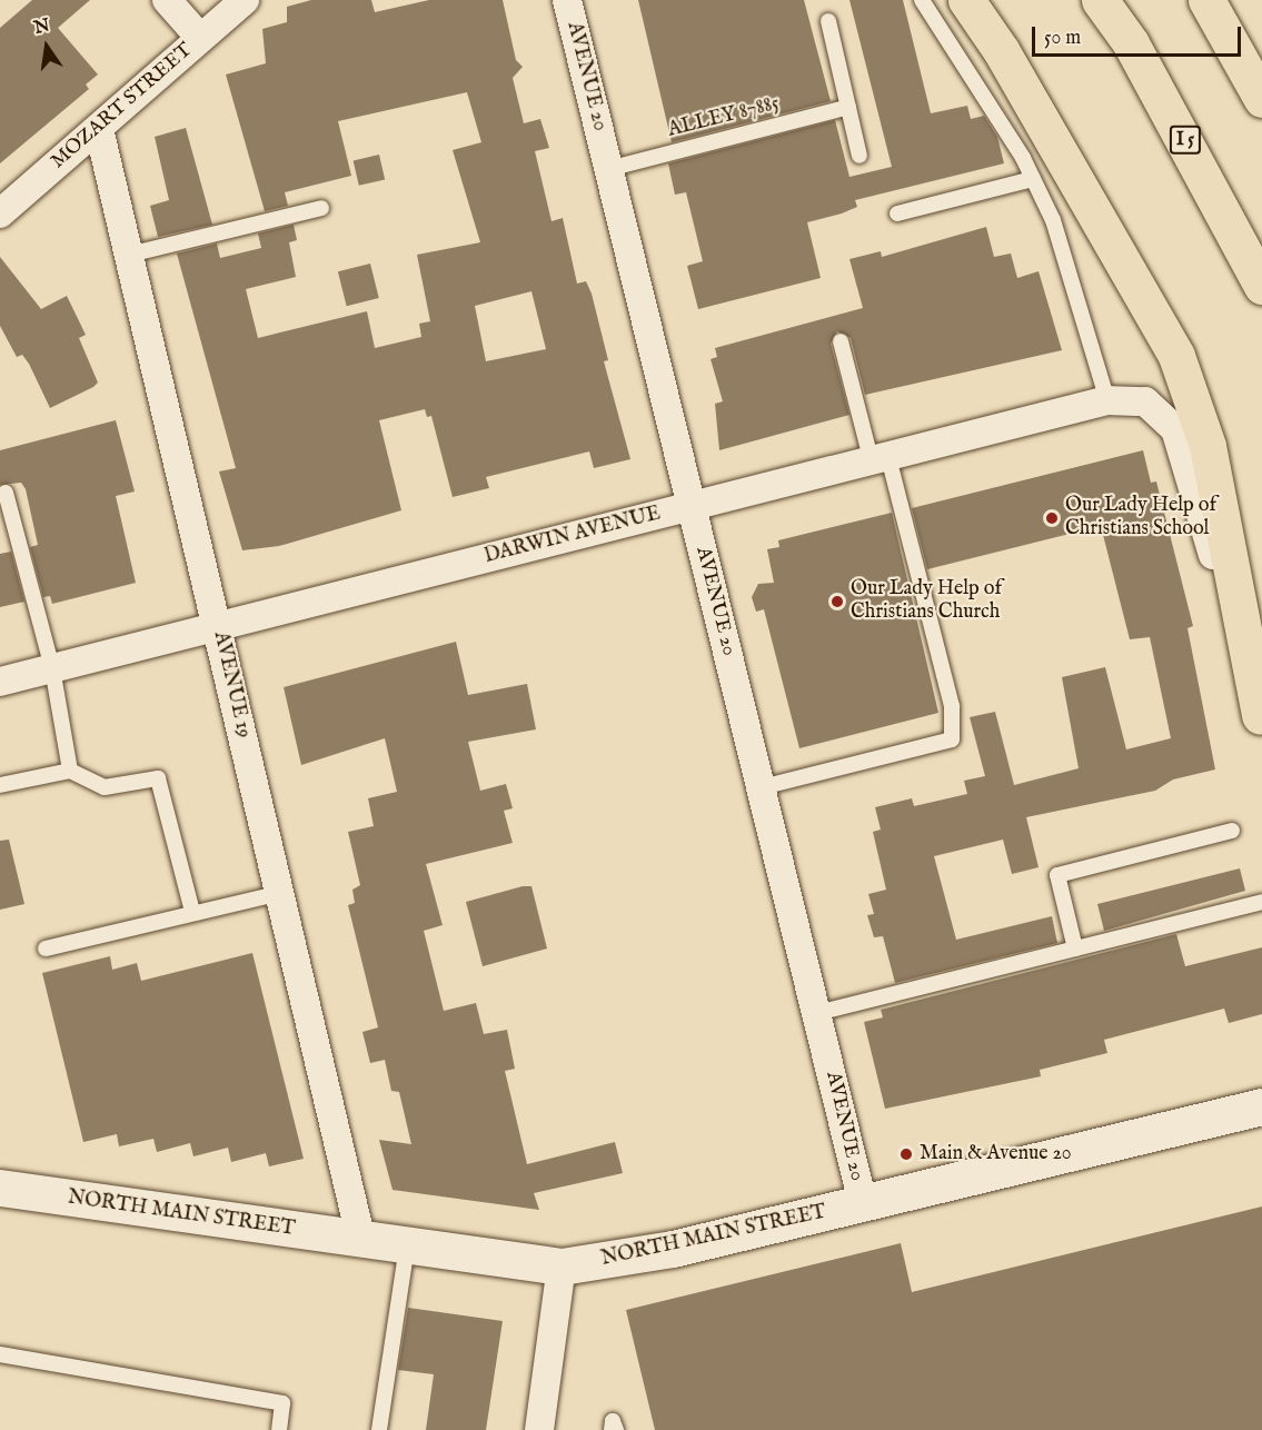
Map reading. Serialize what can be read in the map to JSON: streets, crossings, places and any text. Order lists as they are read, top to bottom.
{
  "streets": {
    "highway": ["I 5"],
    "main road": ["NORTH MAIN STREET"],
    "street": [
      "AVENUE 20",
      "MOZART STREET",
      "DARWIN AVENUE",
      "AVENUE 19"
    ],
    "lane": ["ALLEY 87885"]
  },
  "crossings": [
    ["AVENUE 20", "ALLEY 87885"],
    ["AVENUE 20", "DARWIN AVENUE"],
    ["AVENUE 20", "NORTH MAIN STREET"],
    ["MOZART STREET", "AVENUE 19"],
    ["DARWIN AVENUE", "AVENUE 19"],
    ["AVENUE 19", "NORTH MAIN STREET"]
  ],
  "places": ["Our Lady Help of Christians School", "Our Lady Help of Christians Church", "Main & Avenue 20"],
  "scale_bar": "50 m",
  "north": "top"
}
